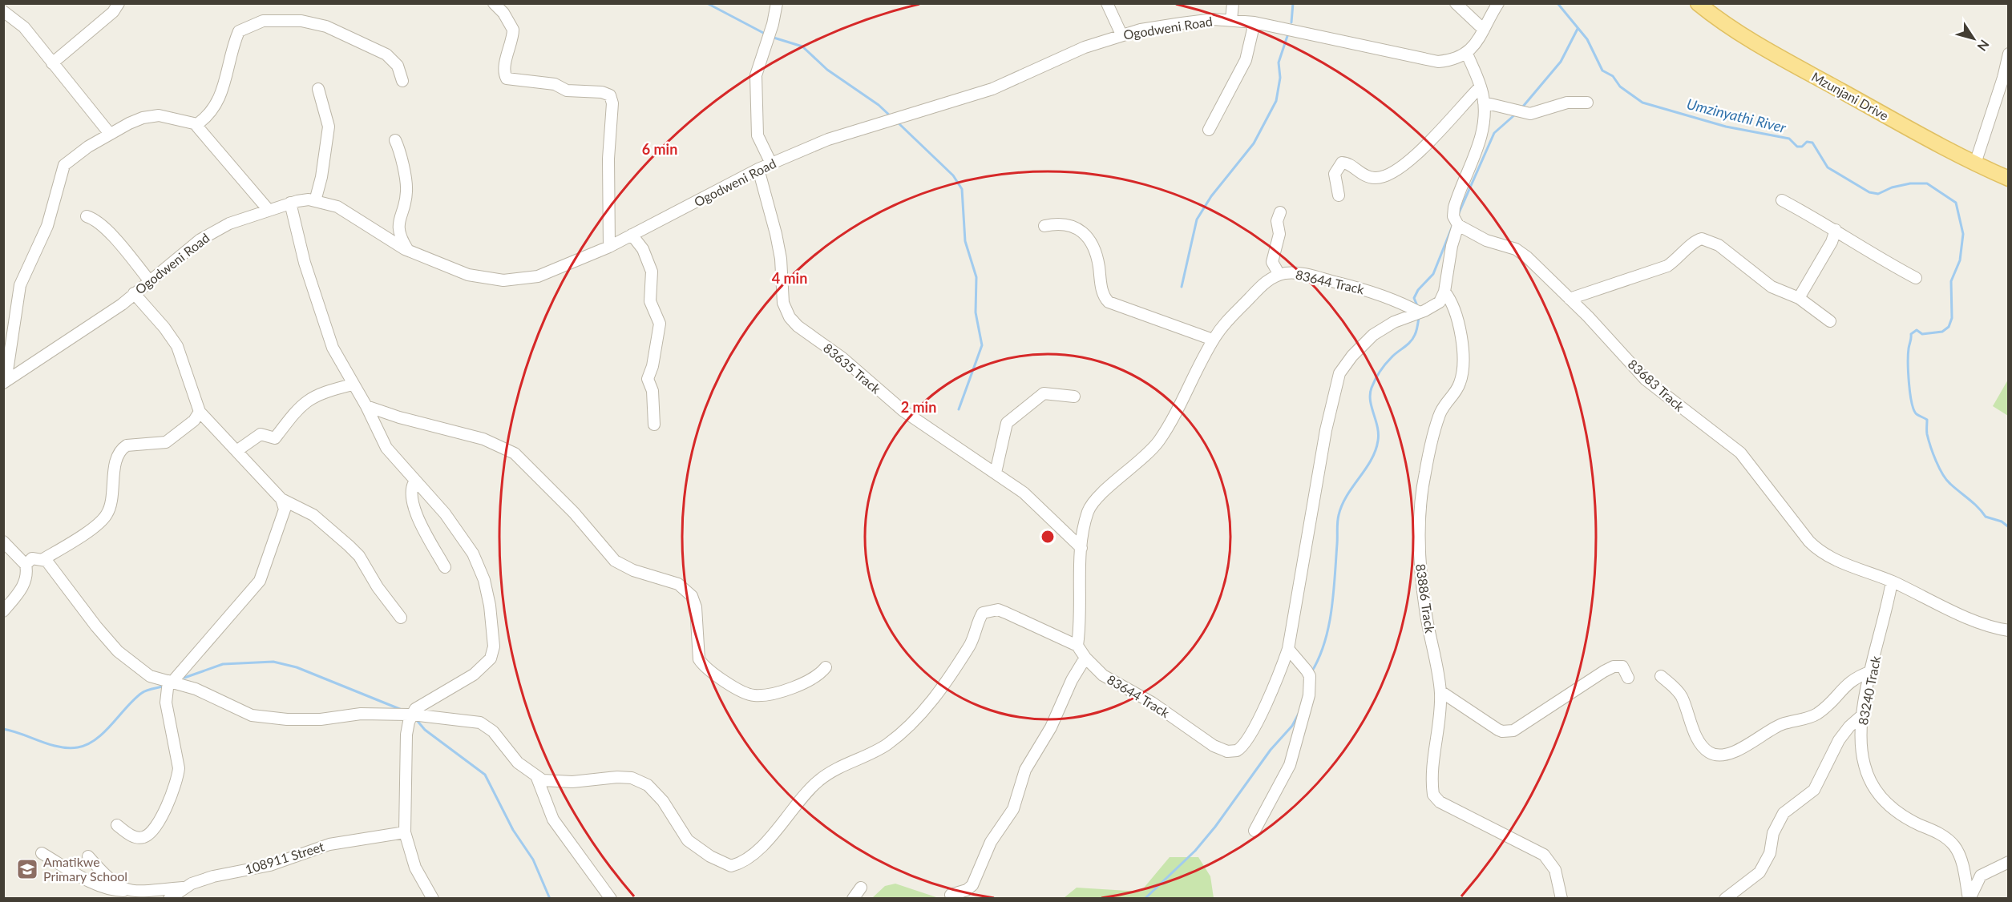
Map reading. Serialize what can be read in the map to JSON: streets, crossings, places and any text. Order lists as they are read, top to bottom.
{
  "streets": {
    "main road": ["Mzunjani Drive"],
    "street": [
      "Ogodweni Road",
      "83644 Track",
      "83635 Track",
      "83683 Track",
      "83886 Track",
      "83240 Track",
      "108911 Street"
    ]
  },
  "crossings": [
    ["Ogodweni Road", "83635 Track"],
    ["83644 Track", "83635 Track"],
    ["83644 Track", "83886 Track"],
    ["83683 Track", "83240 Track"]
  ],
  "water": ["Umzinyathi River"],
  "places": {
    "school or university": ["Amatikwe Primary School"]
  },
  "north": "bottom right",
  "rings": ["6 min", "4 min", "2 min"]
}
